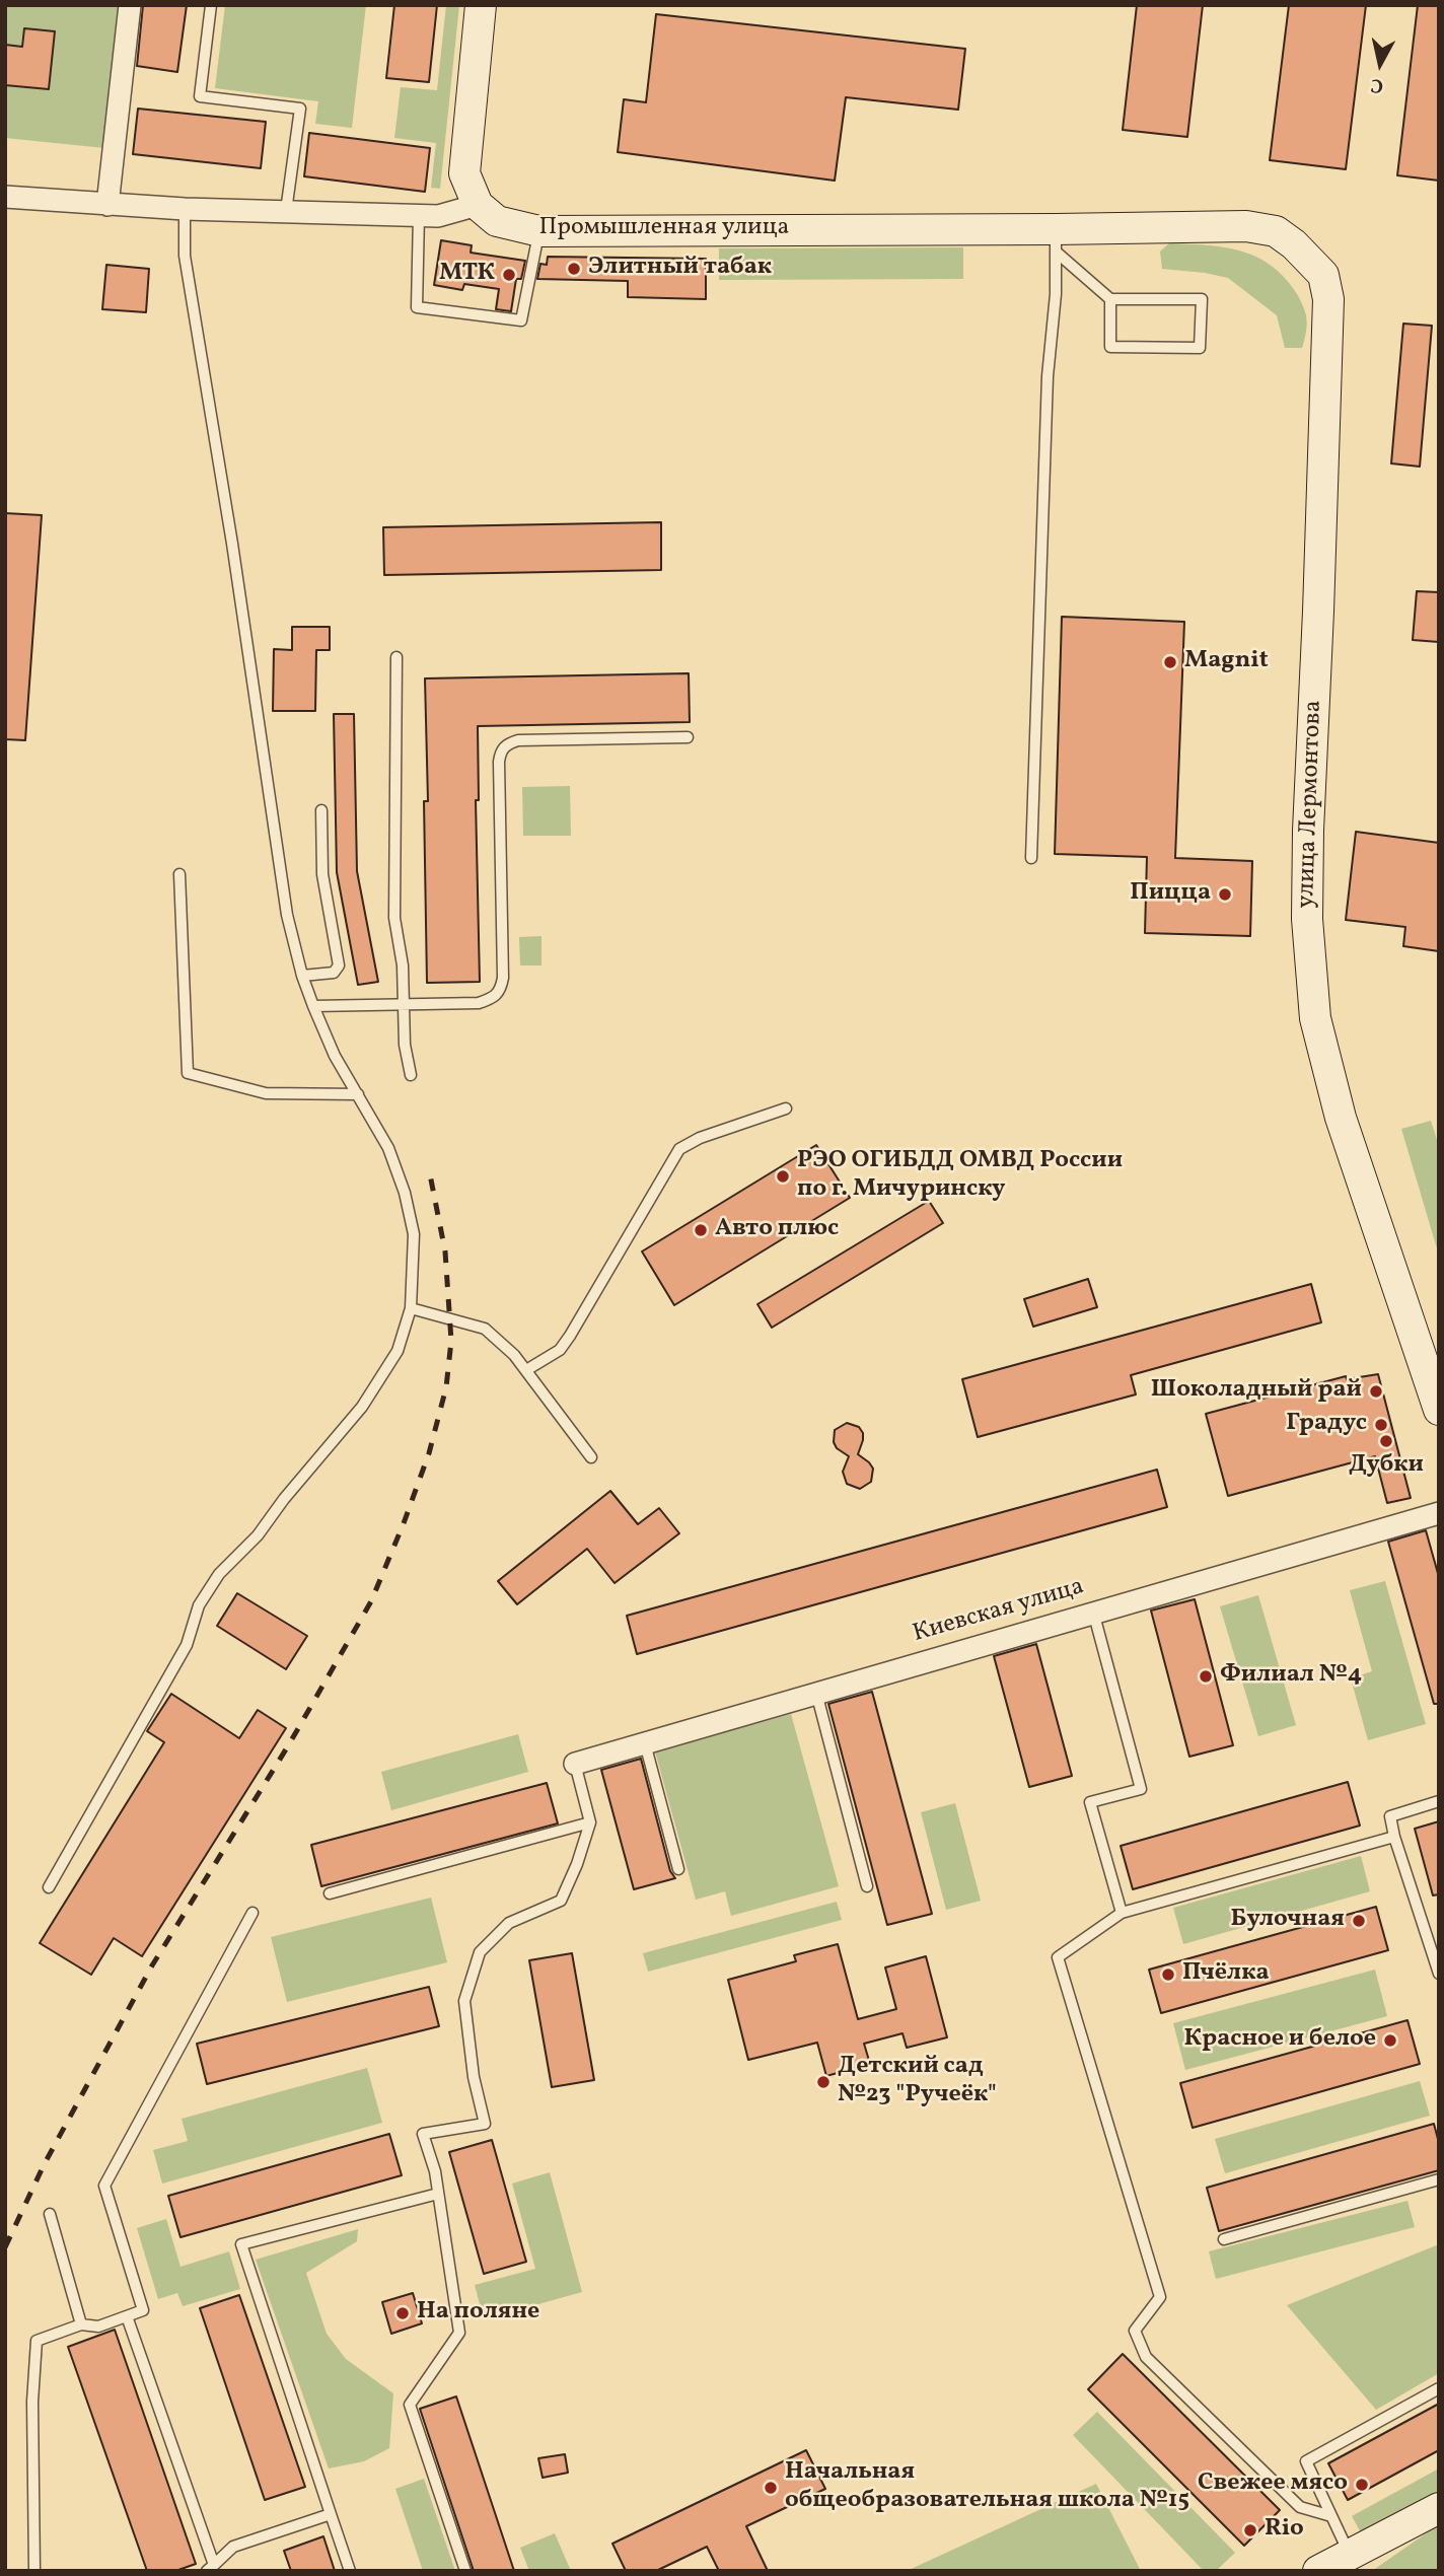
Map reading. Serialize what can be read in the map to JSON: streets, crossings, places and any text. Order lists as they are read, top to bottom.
{
  "streets": {
    "street": ["Промышленная улица", "улица Лермонтова", "Киевская улица"]
  },
  "crossings": [
    ["Промышленная улица", "улица Лермонтова"]
  ],
  "places": [
    "Элитный табак",
    "МТК",
    "Magnit",
    "Пицца",
    "РЭО ОГИБДД ОМВД России по г. Мичуринску",
    "Авто плюс",
    "Шоколадный рай",
    "Градус",
    "Дубки",
    "Филиал №4",
    "Булочная",
    "Пчёлка",
    "Красное и белое",
    "Детский сад №23 \"Ручеёк\"",
    "На поляне",
    "Свежее мясо",
    "Начальная общеобразовательная школа №15",
    "Rio"
  ],
  "north": "bottom"
}
